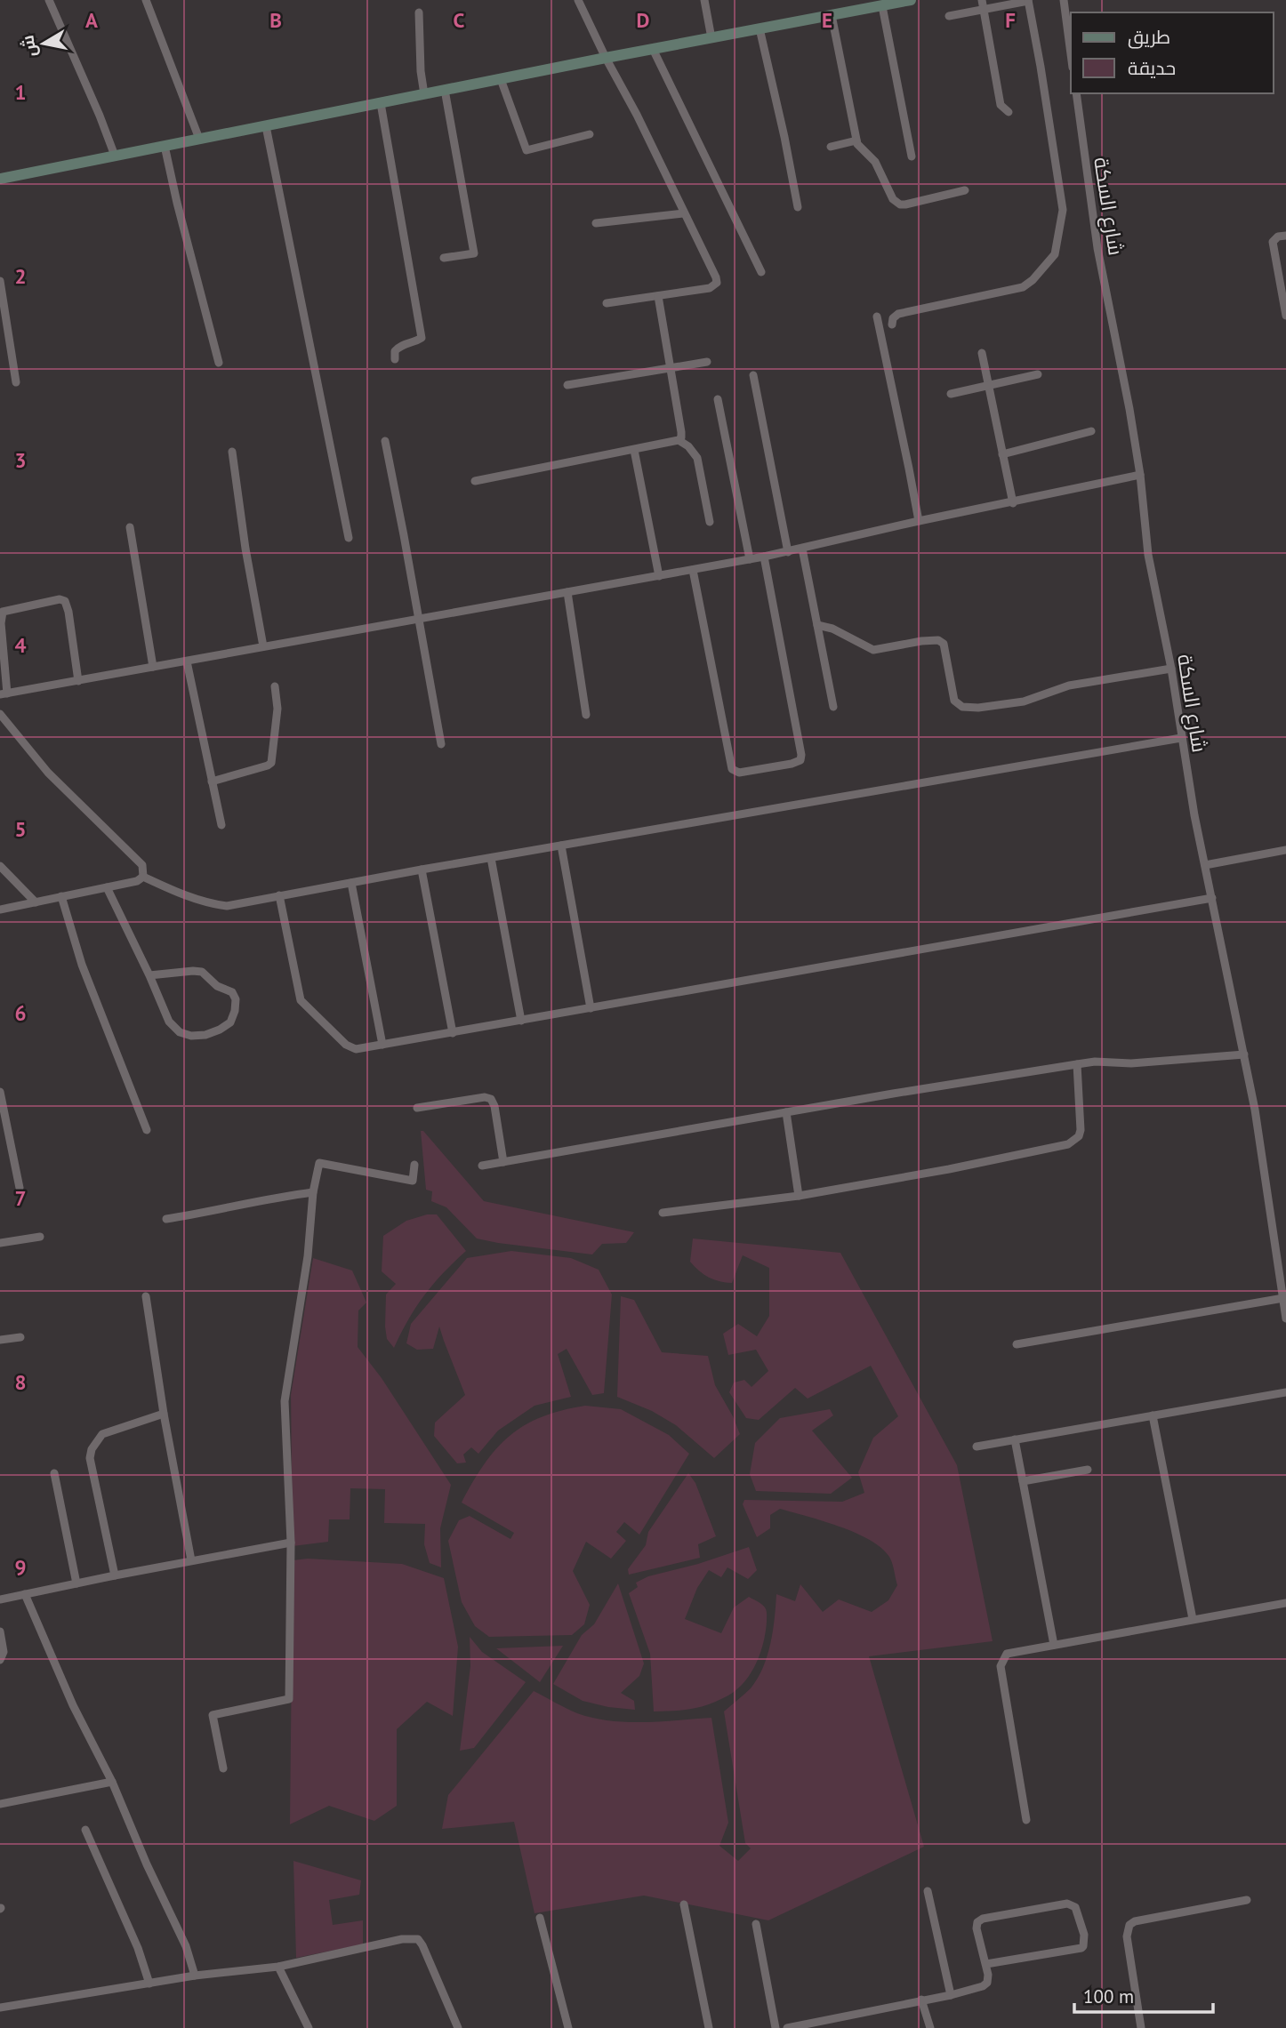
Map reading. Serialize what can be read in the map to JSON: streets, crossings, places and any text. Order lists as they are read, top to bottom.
{
  "streets": {
    "street": ["شارع السكة"]
  },
  "legend": ["طريق", "حديقة"],
  "scale_bar": "100 m",
  "north": "left",
  "grid": {
    "columns": [
      "A",
      "B",
      "C",
      "D",
      "E",
      "F"
    ],
    "rows": [
      "1",
      "2",
      "3",
      "4",
      "5",
      "6",
      "7",
      "8",
      "9"
    ]
  }
}
